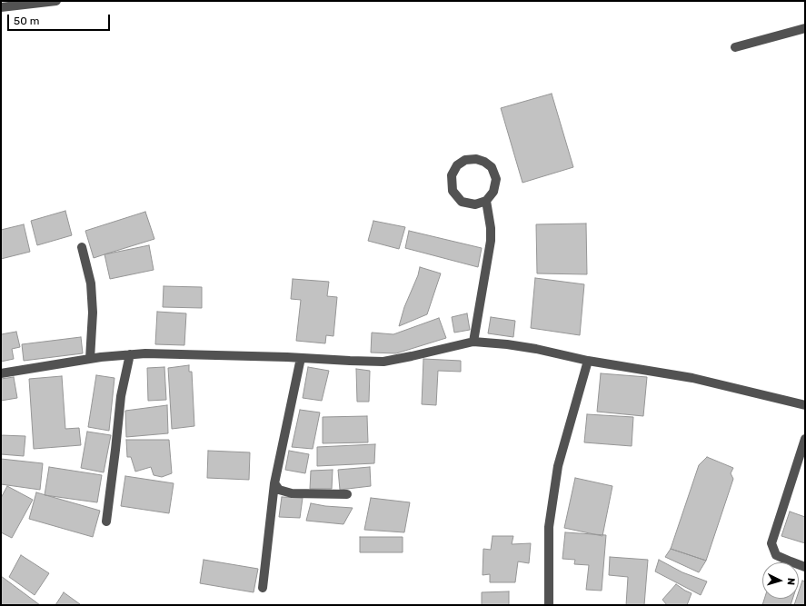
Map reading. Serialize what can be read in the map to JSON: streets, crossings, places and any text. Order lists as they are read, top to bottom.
{
  "scale_bar": "50 m",
  "north": "right"
}
